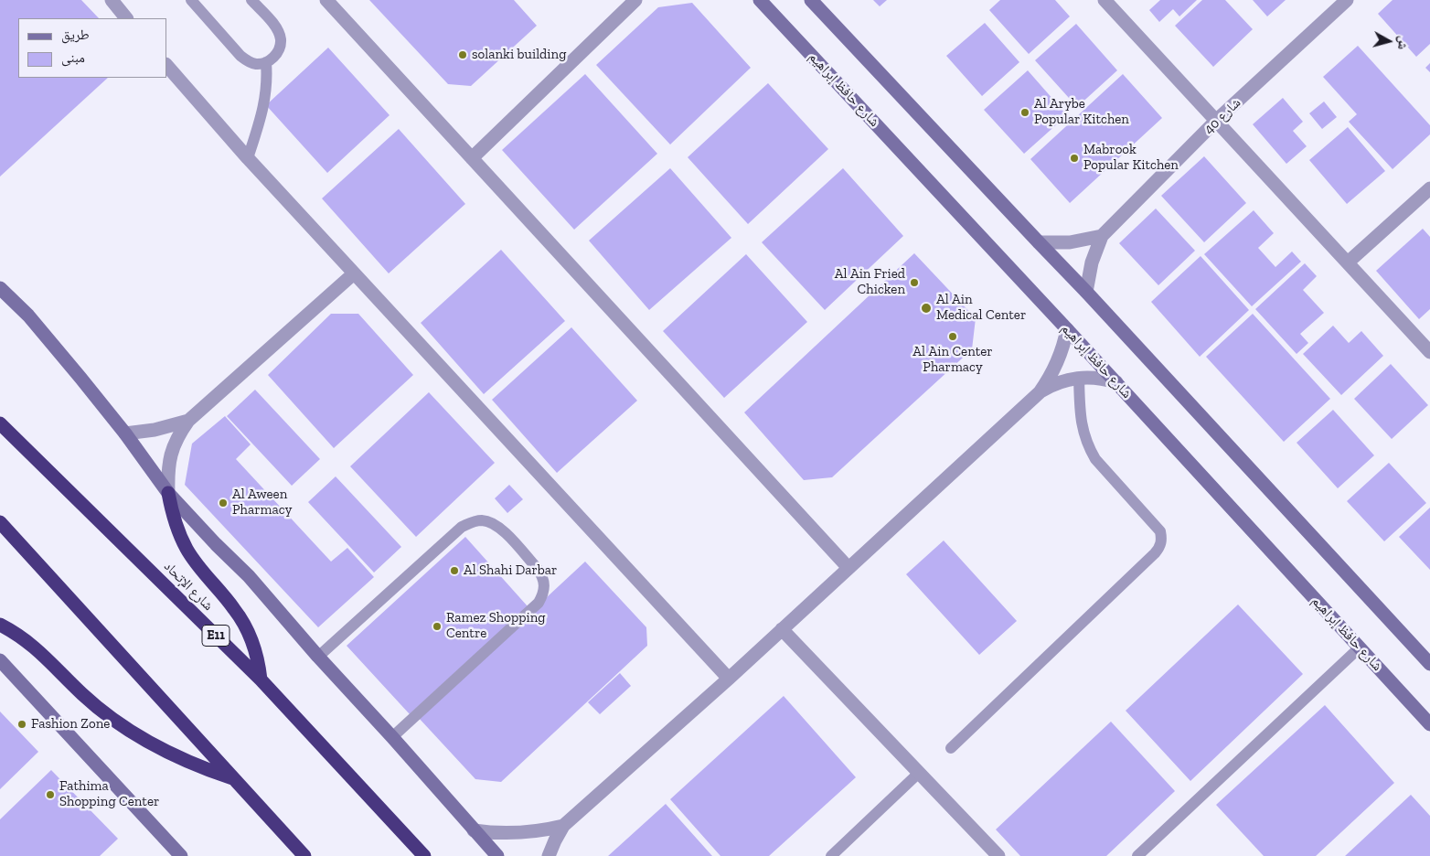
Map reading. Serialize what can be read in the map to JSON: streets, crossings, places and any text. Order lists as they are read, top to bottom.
{
  "streets": {
    "highway": ["شارع الإتحاد", "E11"],
    "street": ["شارع حافظ إبراهيم", "شارع 40"]
  },
  "places": [
    "solanki building",
    "Al Arybe Popular Kitchen",
    "Mabrook Popular Kitchen",
    "Al Ain Fried Chicken",
    "Al Ain Medical Center",
    "Al Ain Center Pharmacy",
    "Al Aween Pharmacy",
    "Al Shahi Darbar",
    "Ramez Shopping Centre",
    "Fashion Zone",
    "Fathima Shopping Center"
  ],
  "legend": ["طريق", "مبنى"],
  "north": "right"
}
